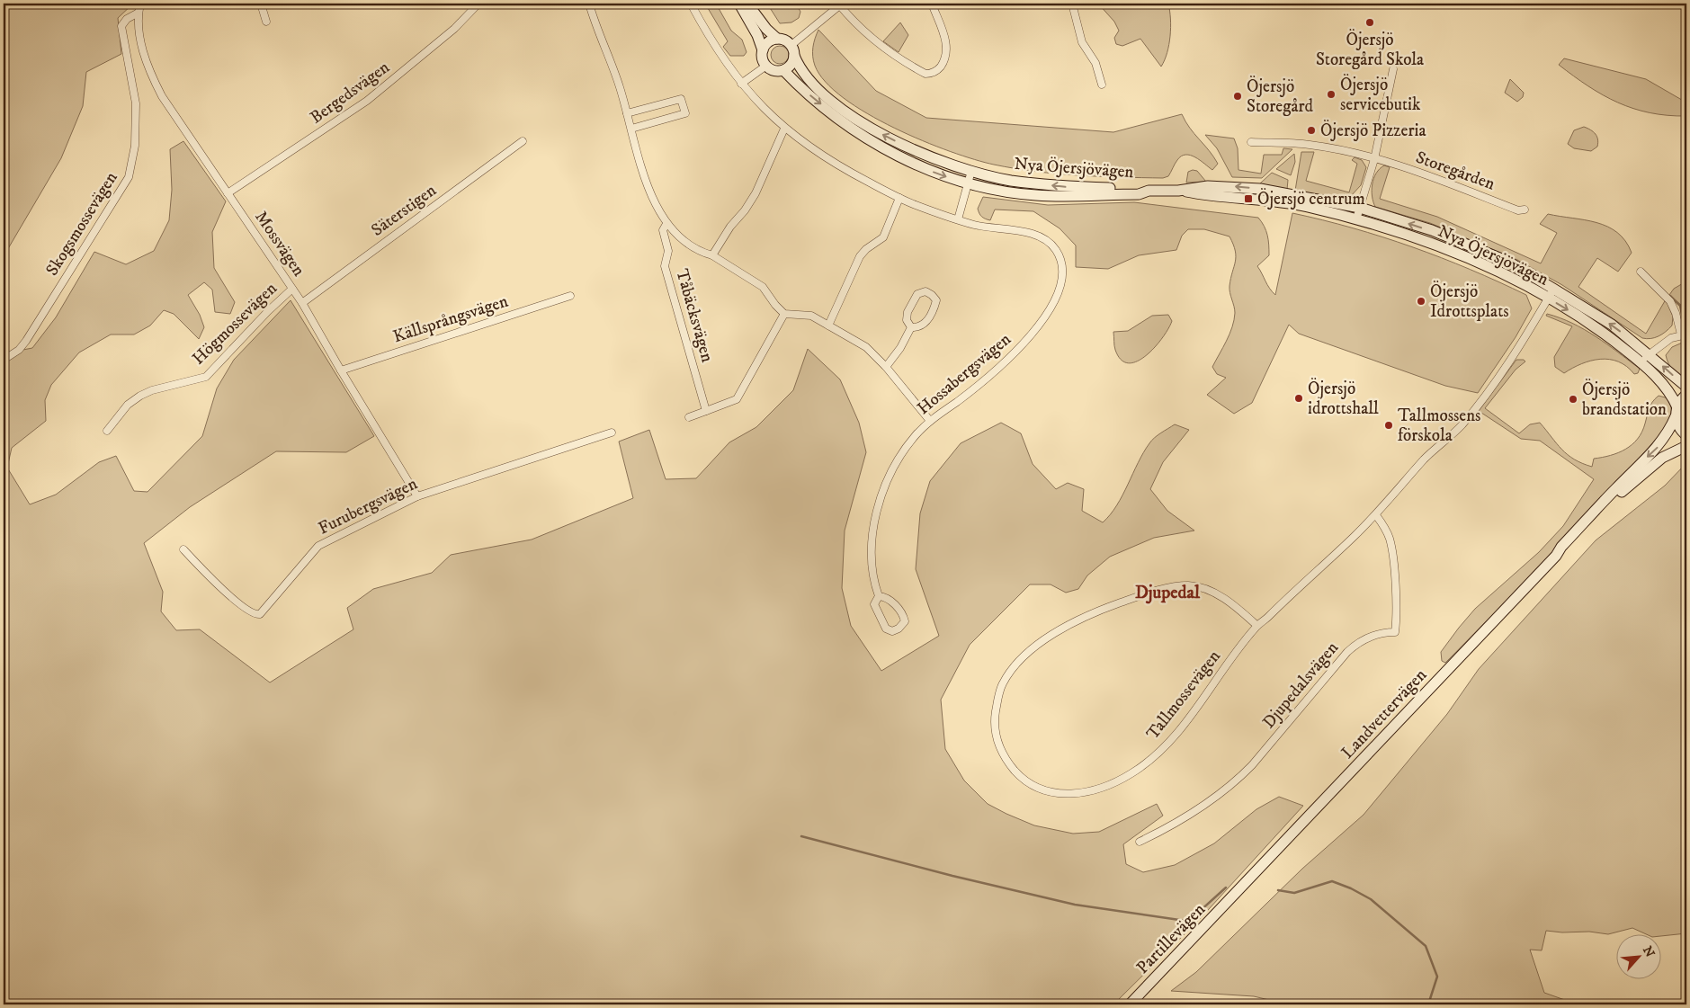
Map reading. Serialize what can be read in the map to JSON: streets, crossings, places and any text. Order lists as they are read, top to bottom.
{
  "streets": {
    "street": [
      "Bergedsvägen",
      "Nya Öjersjövägen",
      "Storegården",
      "Säterstigen",
      "Skogsmossevägen",
      "Mossvägen",
      "Tåbäcksvägen",
      "Källsprångsvägen",
      "Högmossevägen",
      "Hossabergsvägen",
      "Furubergsvägen",
      "Djupedalsvägen",
      "Tallmossevägen",
      "Landvettervägen",
      "Partillevägen"
    ]
  },
  "crossings": [
    ["Bergedsvägen", "Mossvägen"],
    ["Nya Öjersjövägen", "Tallmossevägen"],
    ["Nya Öjersjövägen", "Landvettervägen"],
    ["Säterstigen", "Mossvägen"],
    ["Skogsmossevägen", "Mossvägen"],
    ["Mossvägen", "Källsprångsvägen"],
    ["Mossvägen", "Högmossevägen"],
    ["Mossvägen", "Furubergsvägen"],
    ["Djupedalsvägen", "Tallmossevägen"],
    ["Landvettervägen", "Partillevägen"]
  ],
  "districts": ["Djupedal"],
  "places": {
    "other": [
      "Öjersjö Storegård Skola",
      "Öjersjö servicebutik",
      "Öjersjö Storegård",
      "Öjersjö Pizzeria",
      "Öjersjö Idrottsplats",
      "Öjersjö idrottshall",
      "Öjersjö brandstation",
      "Tallmossens förskola"
    ],
    "transit": ["Öjersjö centrum"]
  },
  "north": "top right"
}
